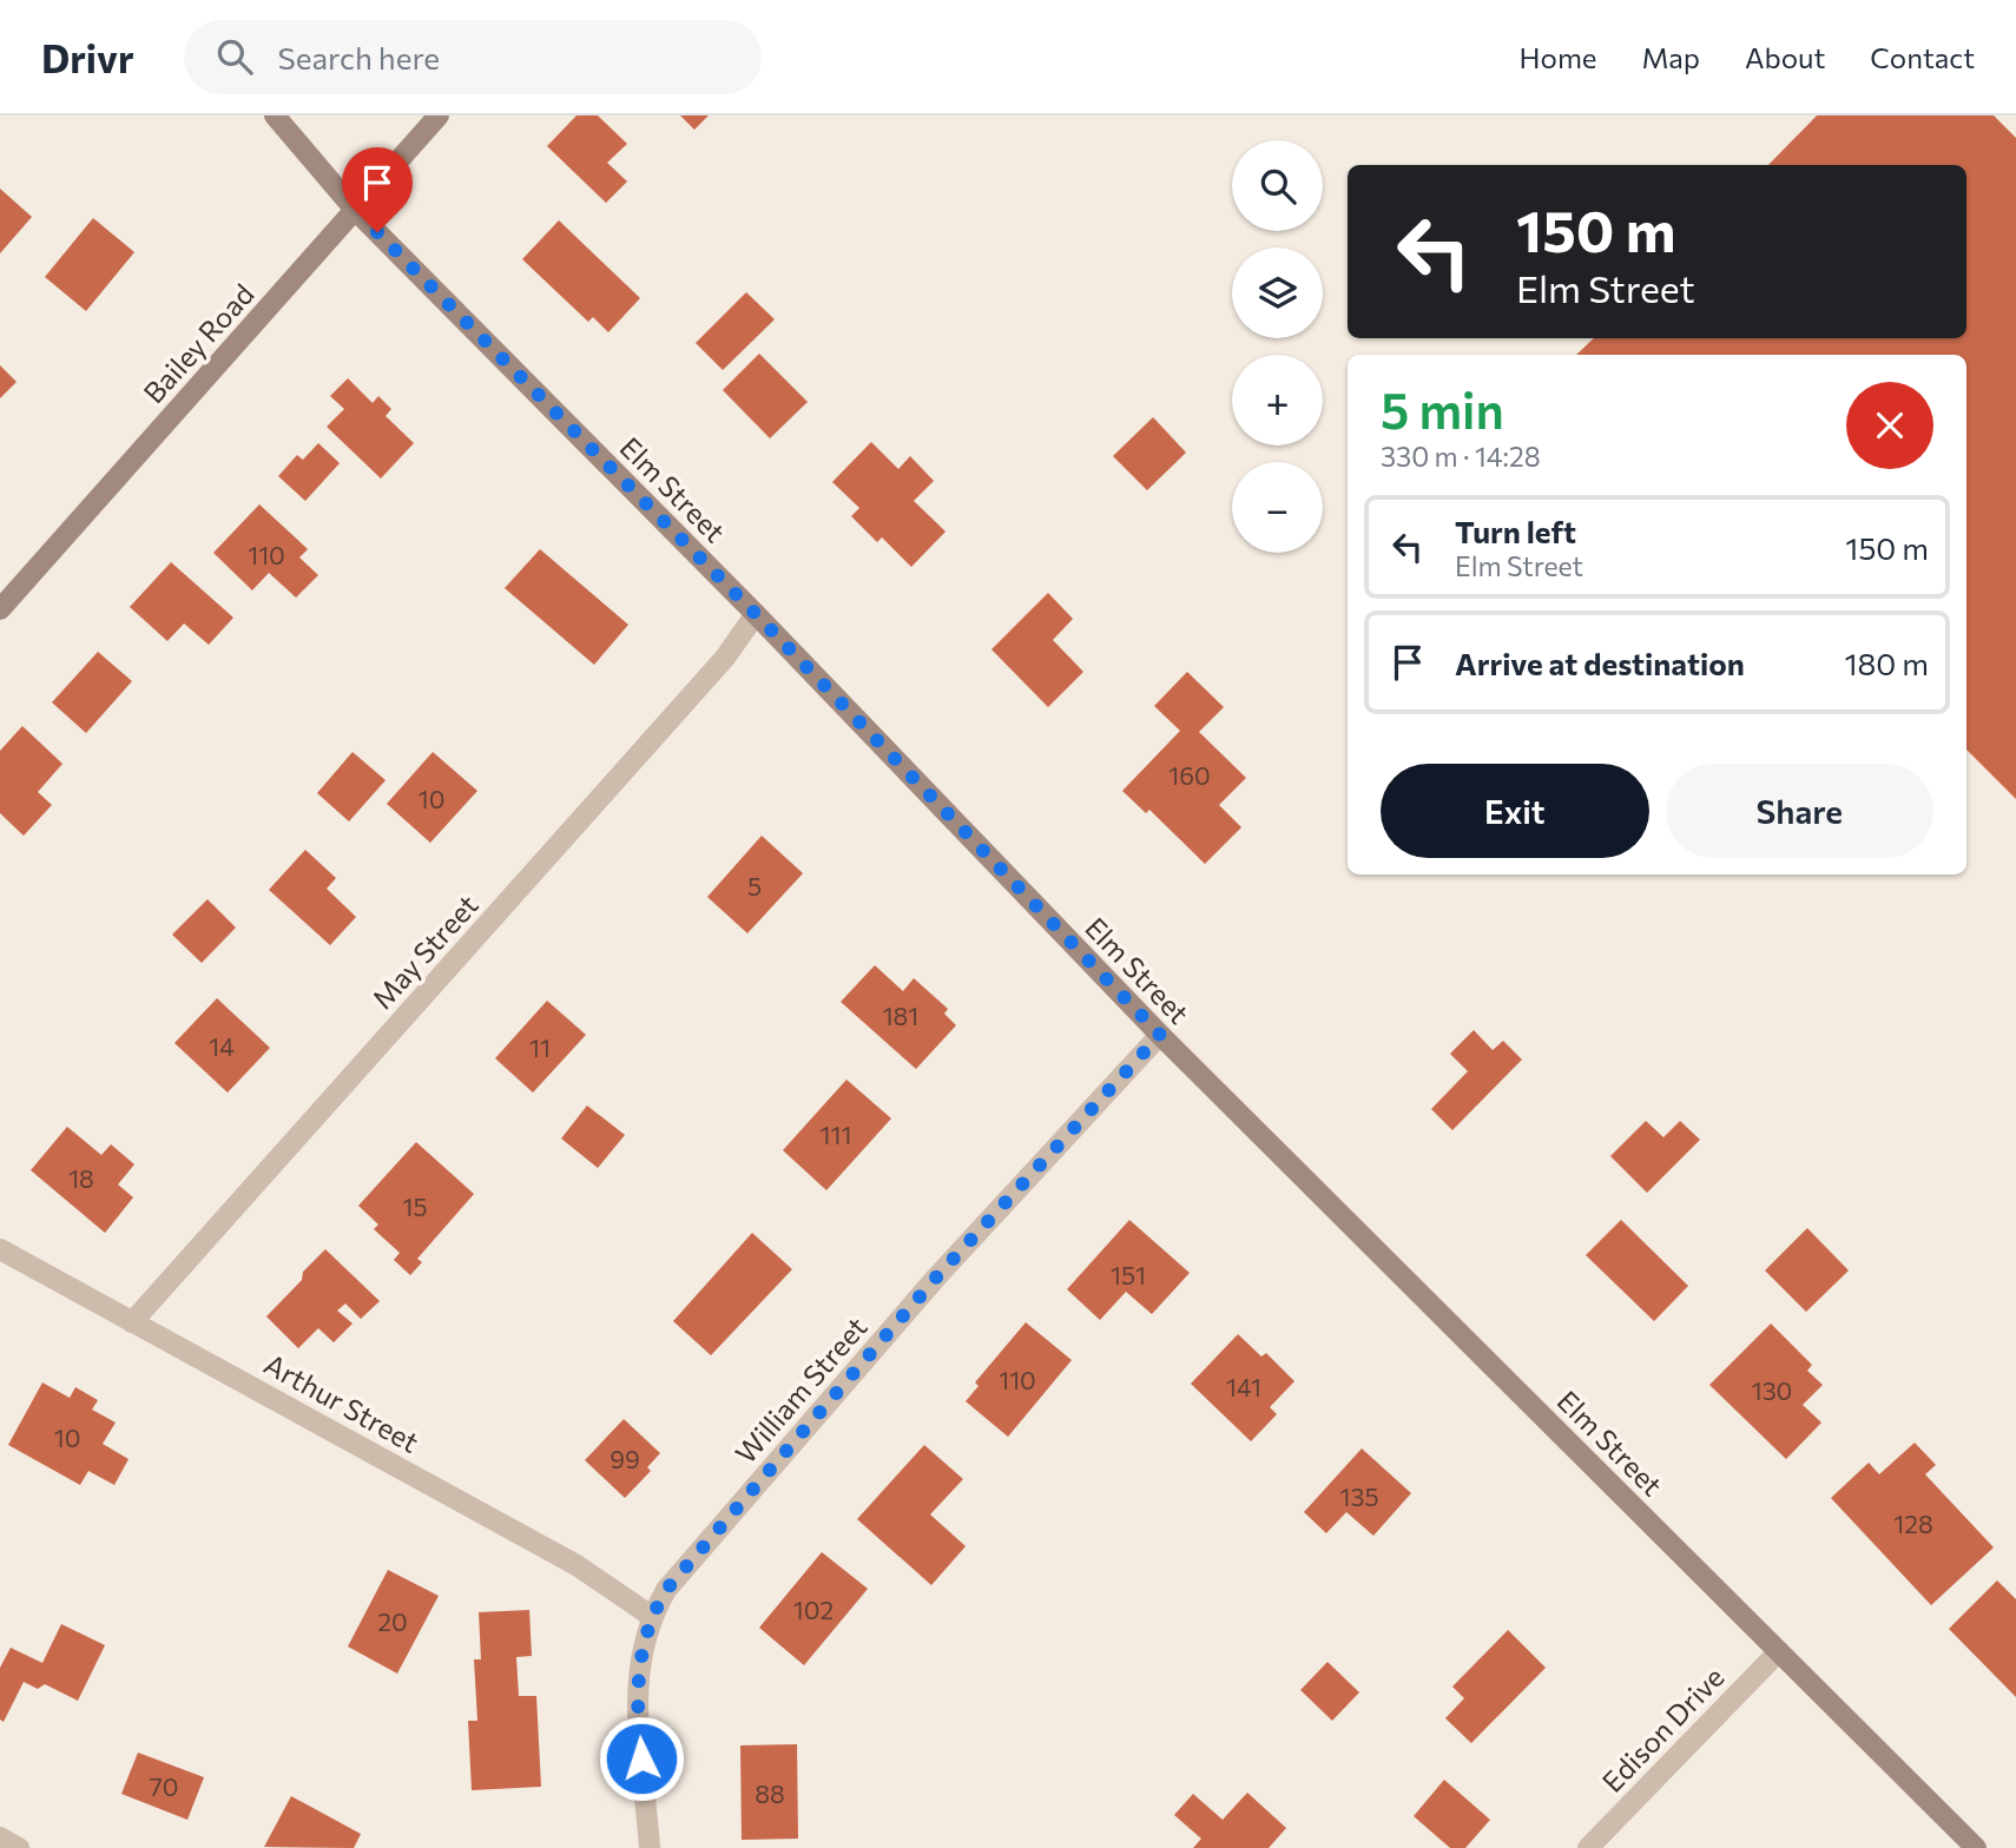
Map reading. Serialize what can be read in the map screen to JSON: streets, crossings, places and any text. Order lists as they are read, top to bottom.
{
  "streets": {
    "street": [
      "Bailey Road",
      "Elm Street",
      "May Street",
      "William Street",
      "Arthur Street",
      "Edison Drive"
    ]
  },
  "crossings": [
    ["Bailey Road", "Elm Street"],
    ["Elm Street", "May Street"],
    ["Elm Street", "William Street"],
    ["Elm Street", "Edison Drive"],
    ["May Street", "Arthur Street"],
    ["William Street", "Arthur Street"]
  ],
  "house_numbers": [
    "110",
    "160",
    "10",
    "5",
    "181",
    "14",
    "11",
    "111",
    "18",
    "15",
    "151",
    "110",
    "141",
    "130",
    "10",
    "99",
    "135",
    "128",
    "102",
    "20",
    "70",
    "88"
  ],
  "page": {
    "header": "Drivr",
    "search": "Search here",
    "nav": [
      "Home",
      "Map",
      "About",
      "Contact"
    ],
    "map_buttons": ["+", "−"],
    "turn": ["150 m", "Elm Street"],
    "heading": ["5 min", "330 m · 14:28"],
    "list": [
      {
        "name": "Turn left",
        "note": "Elm Street",
        "value": "150 m"
      },
      {
        "name": "Arrive at destination",
        "value": "180 m"
      }
    ],
    "buttons": ["Exit", "Share"]
  }
}
